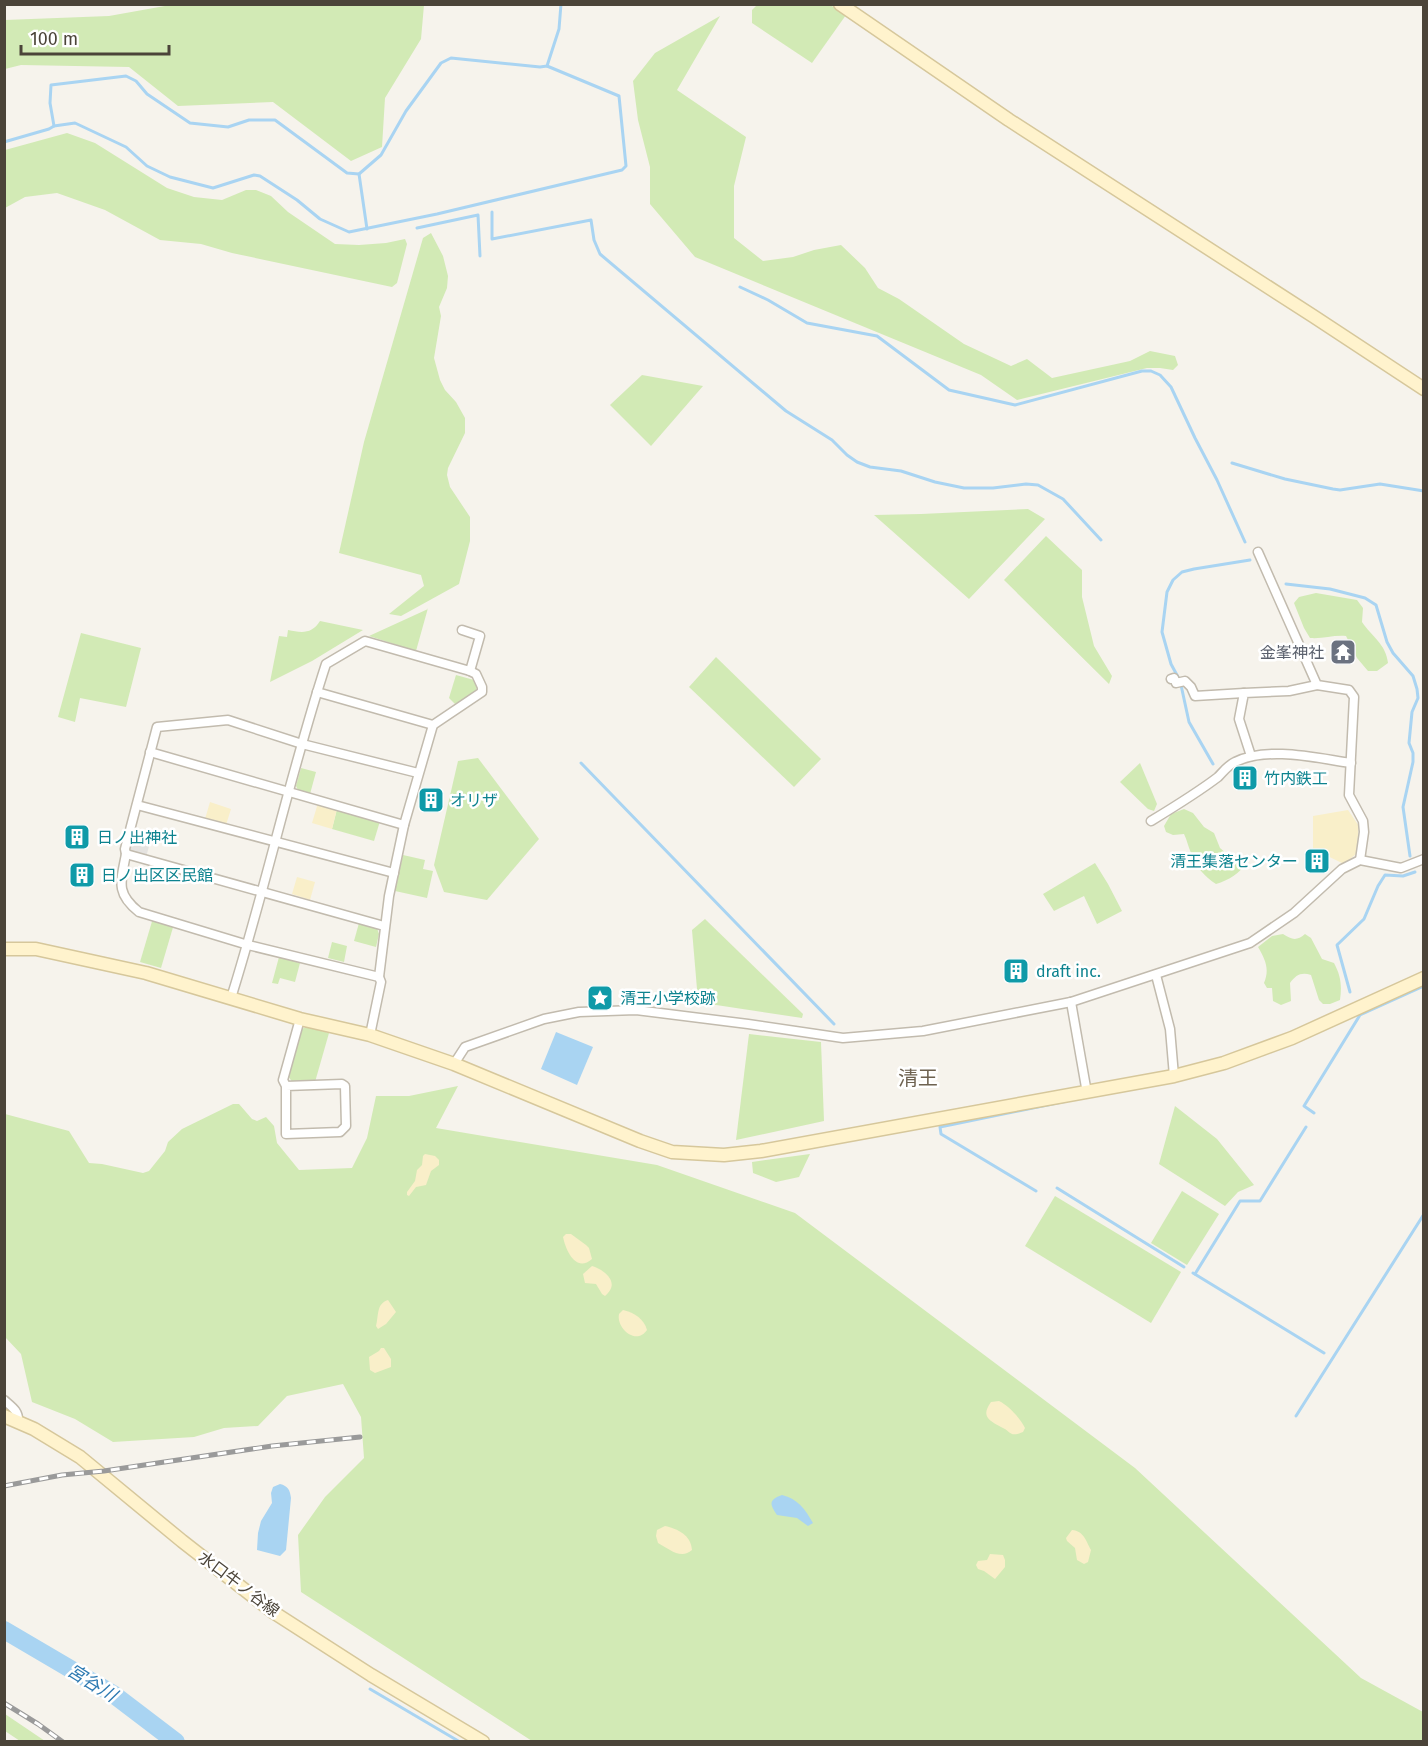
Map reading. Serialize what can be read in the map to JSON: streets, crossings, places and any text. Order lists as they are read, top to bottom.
{
  "streets": {
    "street": ["水口牛ノ谷線"]
  },
  "districts": ["清王"],
  "water": ["宮谷川"],
  "places": {
    "temple": ["金峯神社"],
    "building": [
      "竹内鉄工",
      "オリザ",
      "日ノ出神社",
      "清王集落センター",
      "日ノ出区区民館",
      "draft inc."
    ],
    "place": ["清王小学校跡"]
  },
  "scale_bar": "100 m"
}
